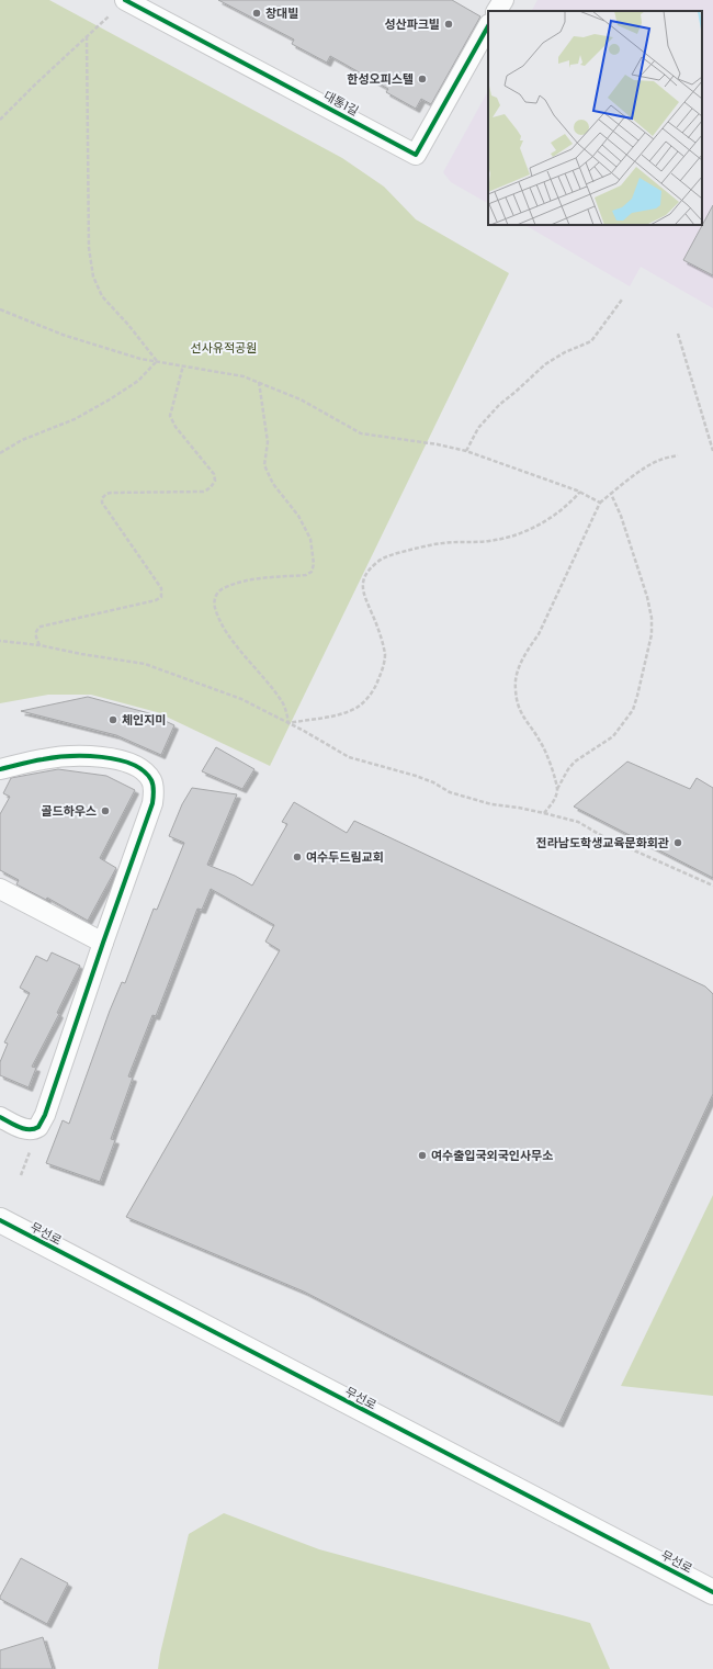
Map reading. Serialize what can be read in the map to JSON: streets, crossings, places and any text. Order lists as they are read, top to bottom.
{
  "streets": {
    "street": ["대통1길", "무선로"]
  },
  "parks": ["선사유적공원"],
  "places": [
    "창대빌",
    "성산파크빌",
    "한성오피스텔",
    "체인지미",
    "골드하우스",
    "전라남도학생교육문화회관",
    "여수두드림교회",
    "여수출입국외국인사무소"
  ]
}
